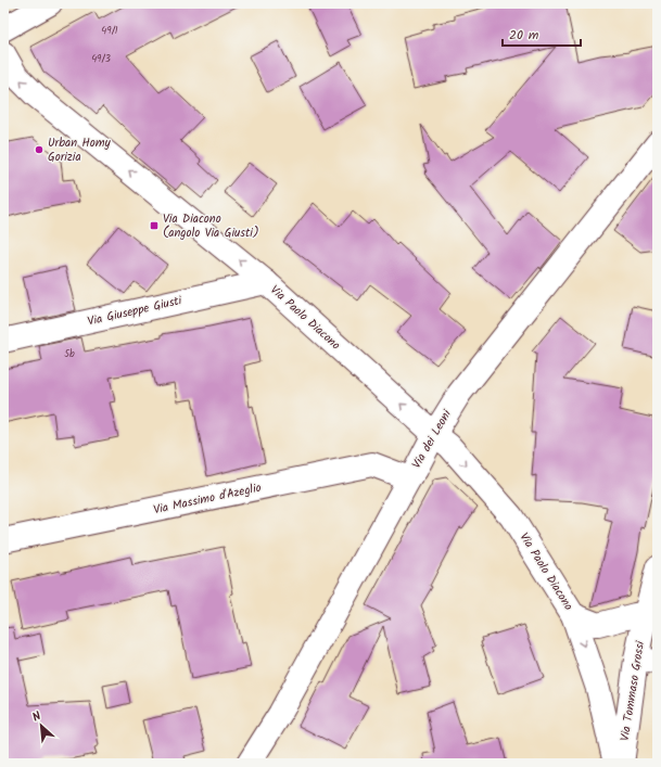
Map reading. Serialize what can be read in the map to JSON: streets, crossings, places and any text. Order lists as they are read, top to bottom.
{
  "streets": {
    "street": [
      "Via Giuseppe Giusti",
      "Via Paolo Diacono",
      "Via dei Leoni",
      "Via Massimo d'Azeglio",
      "Via Tommaso Grossi"
    ]
  },
  "crossings": [
    ["Via Giuseppe Giusti", "Via Paolo Diacono"],
    ["Via Paolo Diacono", "Via dei Leoni"],
    ["Via Paolo Diacono", "Via Tommaso Grossi"],
    ["Via dei Leoni", "Via Massimo d'Azeglio"]
  ],
  "places": {
    "other": ["Urban Homy Gorizia"],
    "transit": ["Via Diacono (angolo Via Giusti)"]
  },
  "house_numbers": ["49/1", "49/3", "5b"],
  "scale_bar": "20 m",
  "north": "top left"
}
